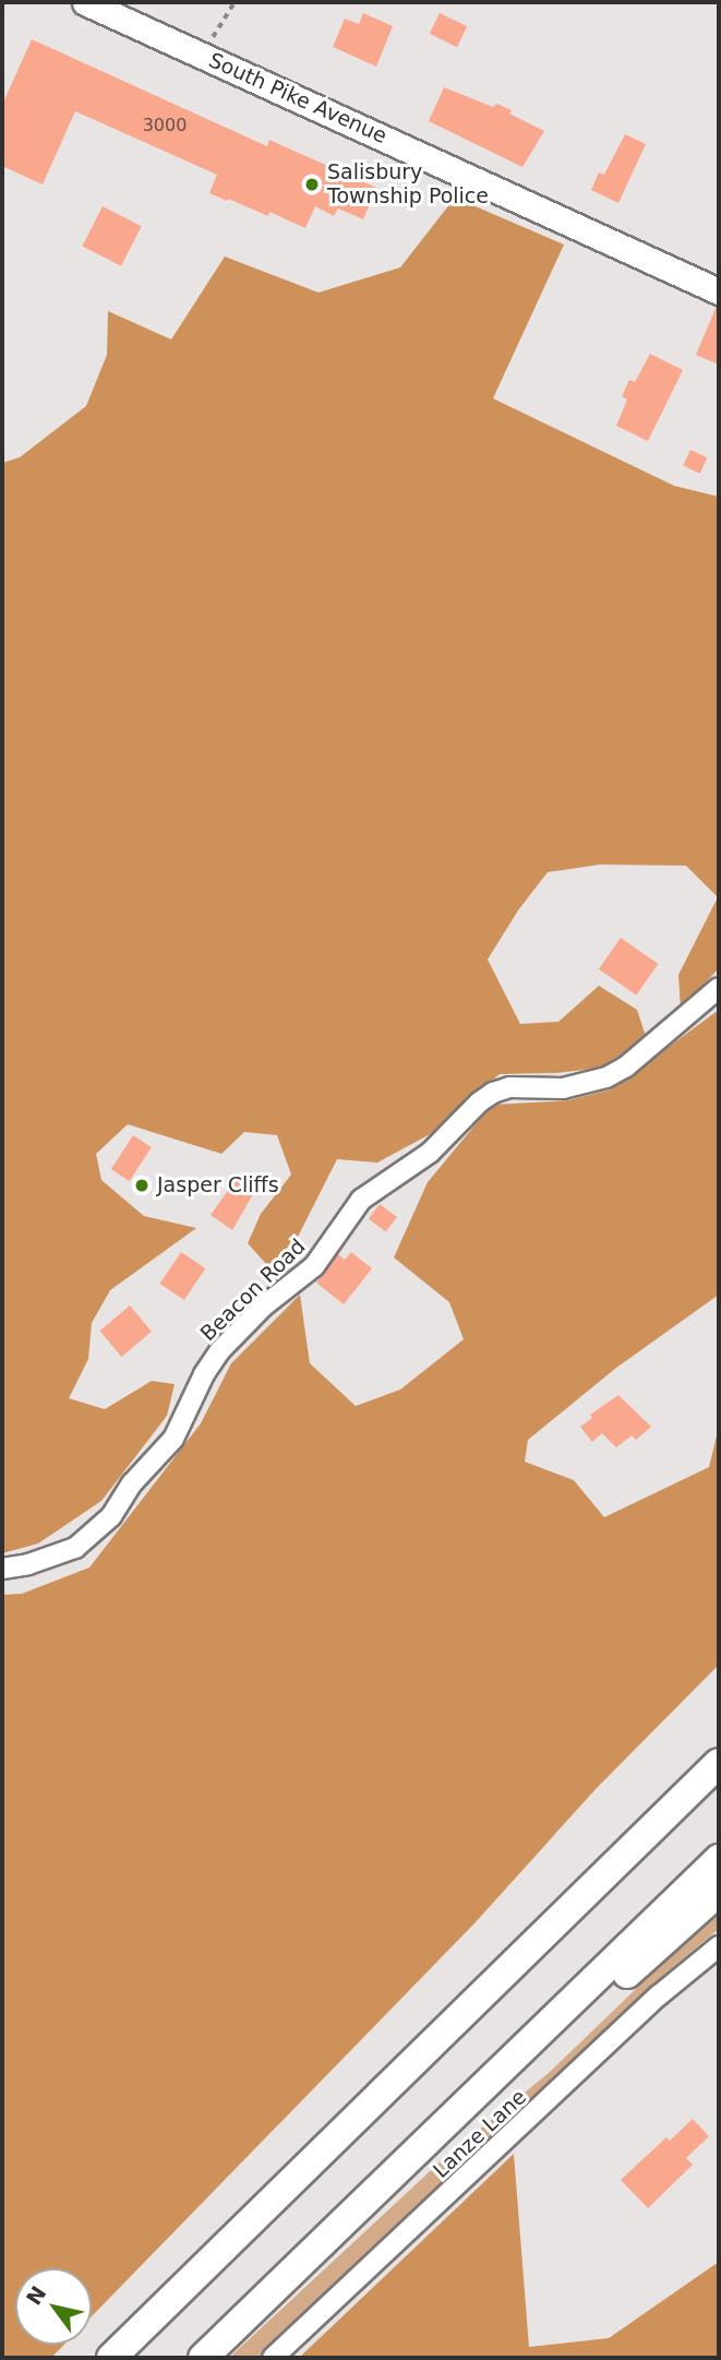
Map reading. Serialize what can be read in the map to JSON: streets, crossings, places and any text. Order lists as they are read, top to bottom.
{
  "streets": {
    "main road": ["South Pike Avenue"],
    "street": ["Beacon Road", "Lanze Lane"]
  },
  "places": ["Salisbury Township Police", "Jasper Cliffs"],
  "house_numbers": ["3000"],
  "north": "top left"
}
